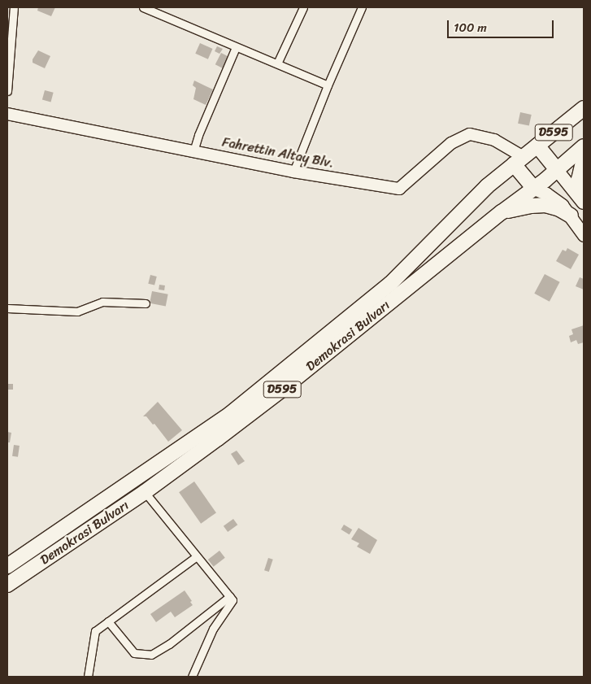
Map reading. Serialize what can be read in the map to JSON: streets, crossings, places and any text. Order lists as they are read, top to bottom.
{
  "streets": {
    "highway": ["D595", "Demokrasi Bulvarı"],
    "street": ["Fahrettin Altay Blv."]
  },
  "crossings": [
    ["D595", "Fahrettin Altay Blv."],
    ["D595", "Demokrasi Bulvarı"],
    ["Fahrettin Altay Blv.", "Demokrasi Bulvarı"]
  ],
  "scale_bar": "100 m"
}
